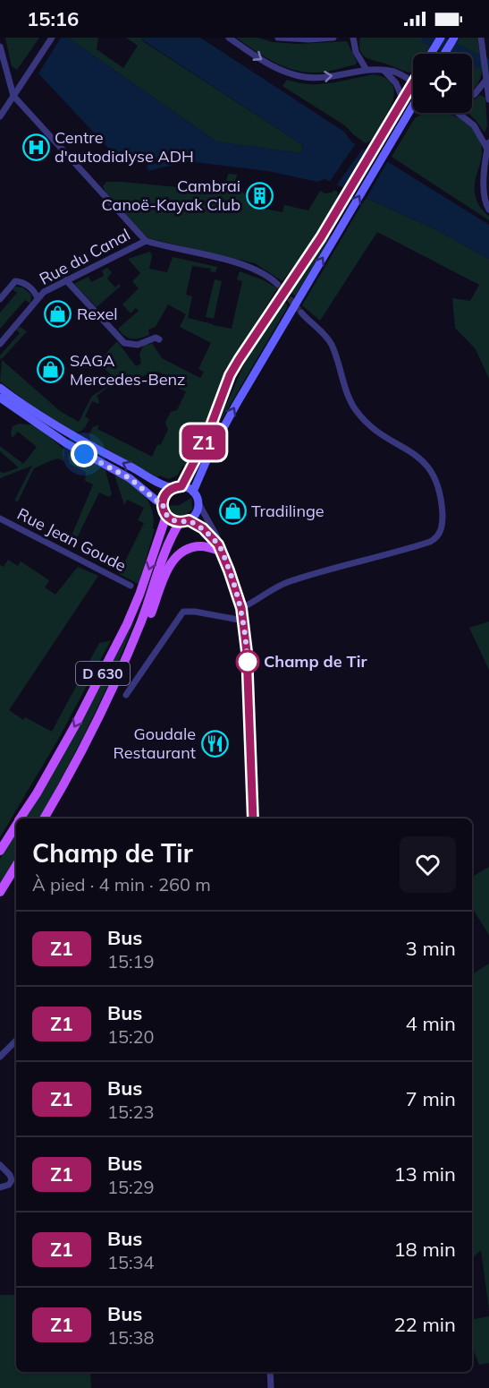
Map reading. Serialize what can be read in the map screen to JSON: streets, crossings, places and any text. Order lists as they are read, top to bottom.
{
  "streets": {
    "main road": ["D 630"],
    "street": ["Rue du Canal", "Rue Jean Goude"]
  },
  "places": {
    "hospital": ["Centre d'autodialyse ADH"],
    "building": ["Cambrai Canoë-Kayak Club"],
    "shop": ["Rexel", "SAGA Mercedes-Benz", "Tradilinge"],
    "other": ["Champ de Tir"],
    "restaurant": ["Goudale Restaurant"]
  },
  "lines": ["bus line Z1"],
  "page": {
    "status": "15:16",
    "on_map": "Z1",
    "heading": ["Champ de Tir", "À pied · 4 min · 260 m"],
    "list": [
      {
        "mark": "Z1",
        "name": "Bus",
        "note": "15:19",
        "value": "3 min"
      },
      {
        "mark": "Z1",
        "name": "Bus",
        "note": "15:20",
        "value": "4 min"
      },
      {
        "mark": "Z1",
        "name": "Bus",
        "note": "15:23",
        "value": "7 min"
      },
      {
        "mark": "Z1",
        "name": "Bus",
        "note": "15:29",
        "value": "13 min"
      },
      {
        "mark": "Z1",
        "name": "Bus",
        "note": "15:34",
        "value": "18 min"
      },
      {
        "mark": "Z1",
        "name": "Bus",
        "note": "15:38",
        "value": "22 min"
      }
    ]
  }
}
